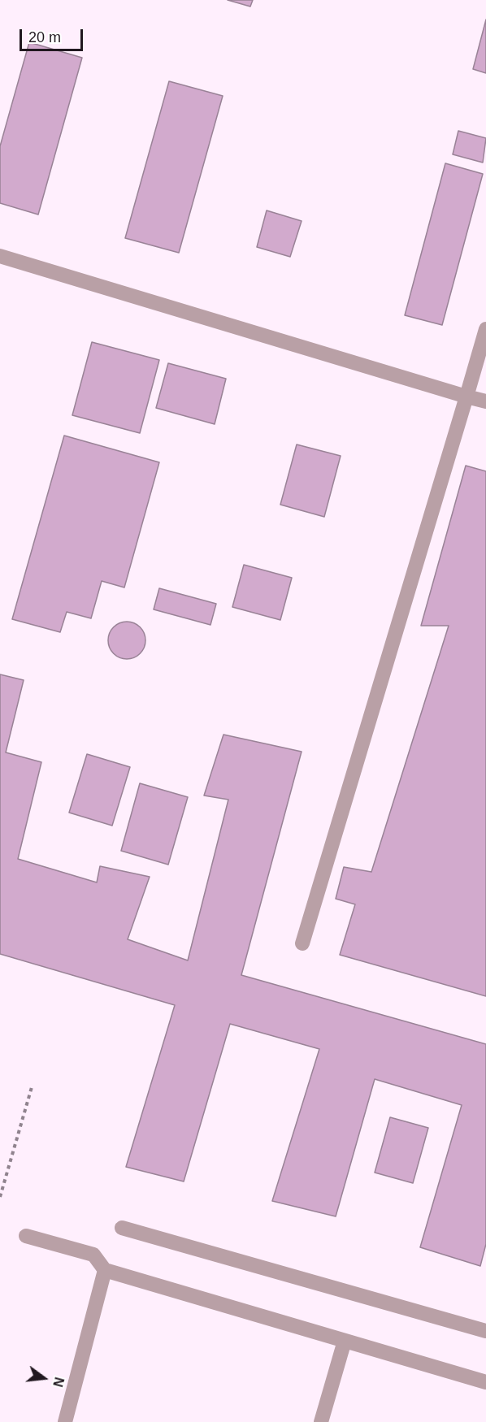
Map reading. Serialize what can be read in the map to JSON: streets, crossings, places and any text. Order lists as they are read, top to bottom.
{
  "scale_bar": "20 m",
  "north": "right"
}
